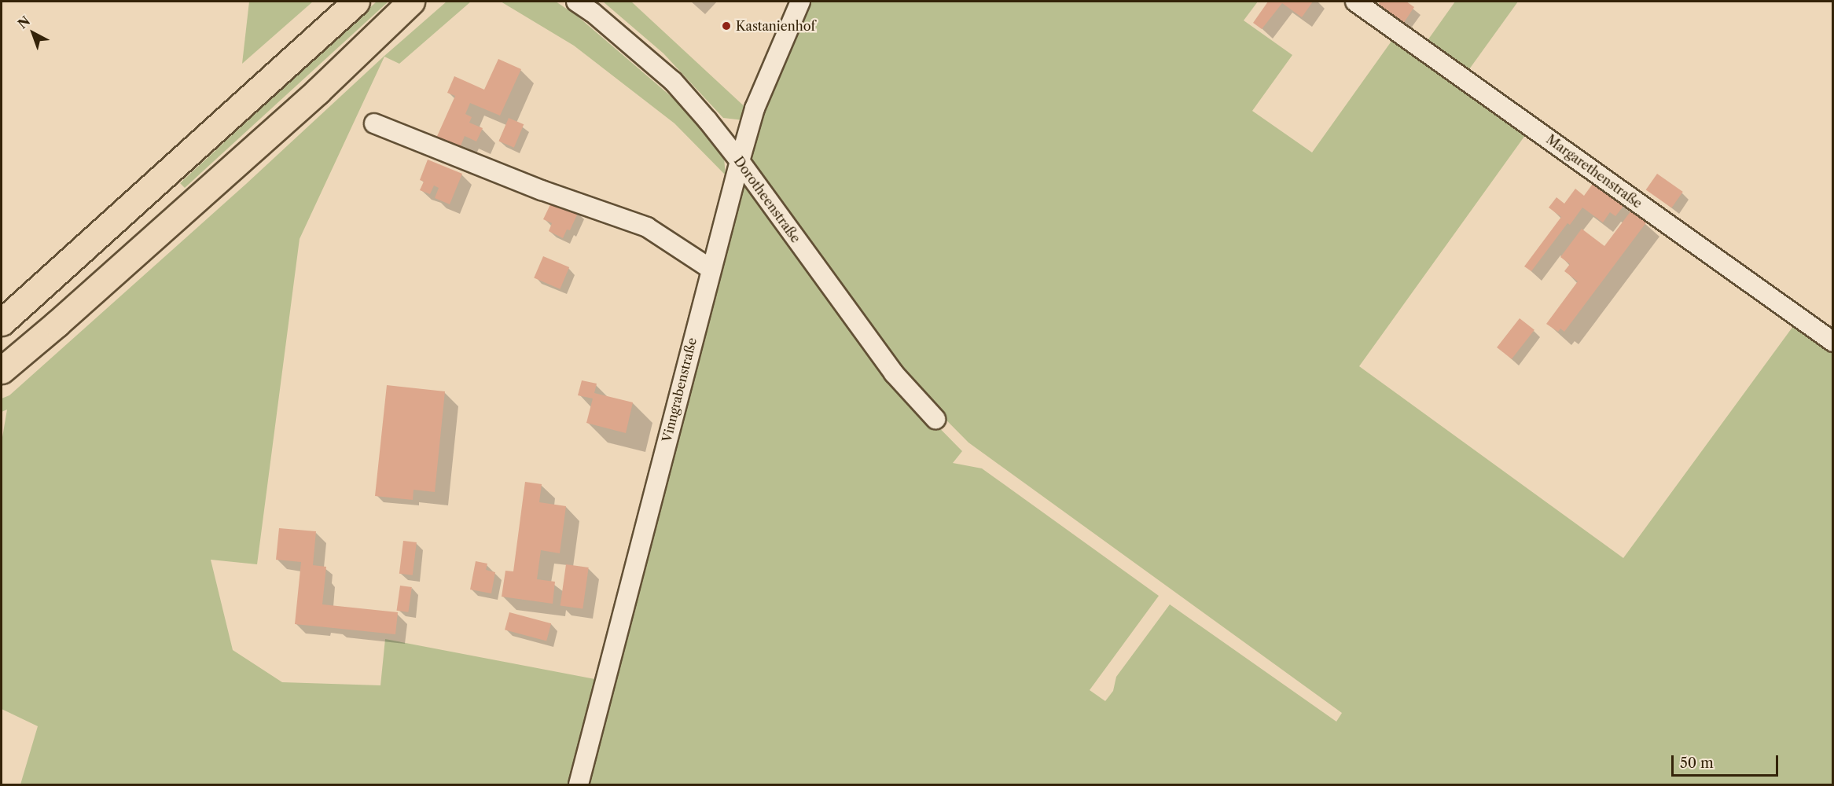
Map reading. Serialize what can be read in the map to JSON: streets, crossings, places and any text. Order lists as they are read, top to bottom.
{
  "streets": {
    "street": ["Margarethenstraße", "Dorotheenstraße", "Vinngrabenstraße"]
  },
  "crossings": [
    ["Dorotheenstraße", "Vinngrabenstraße"]
  ],
  "places": ["Kastanienhof"],
  "scale_bar": "50 m",
  "north": "top left"
}
